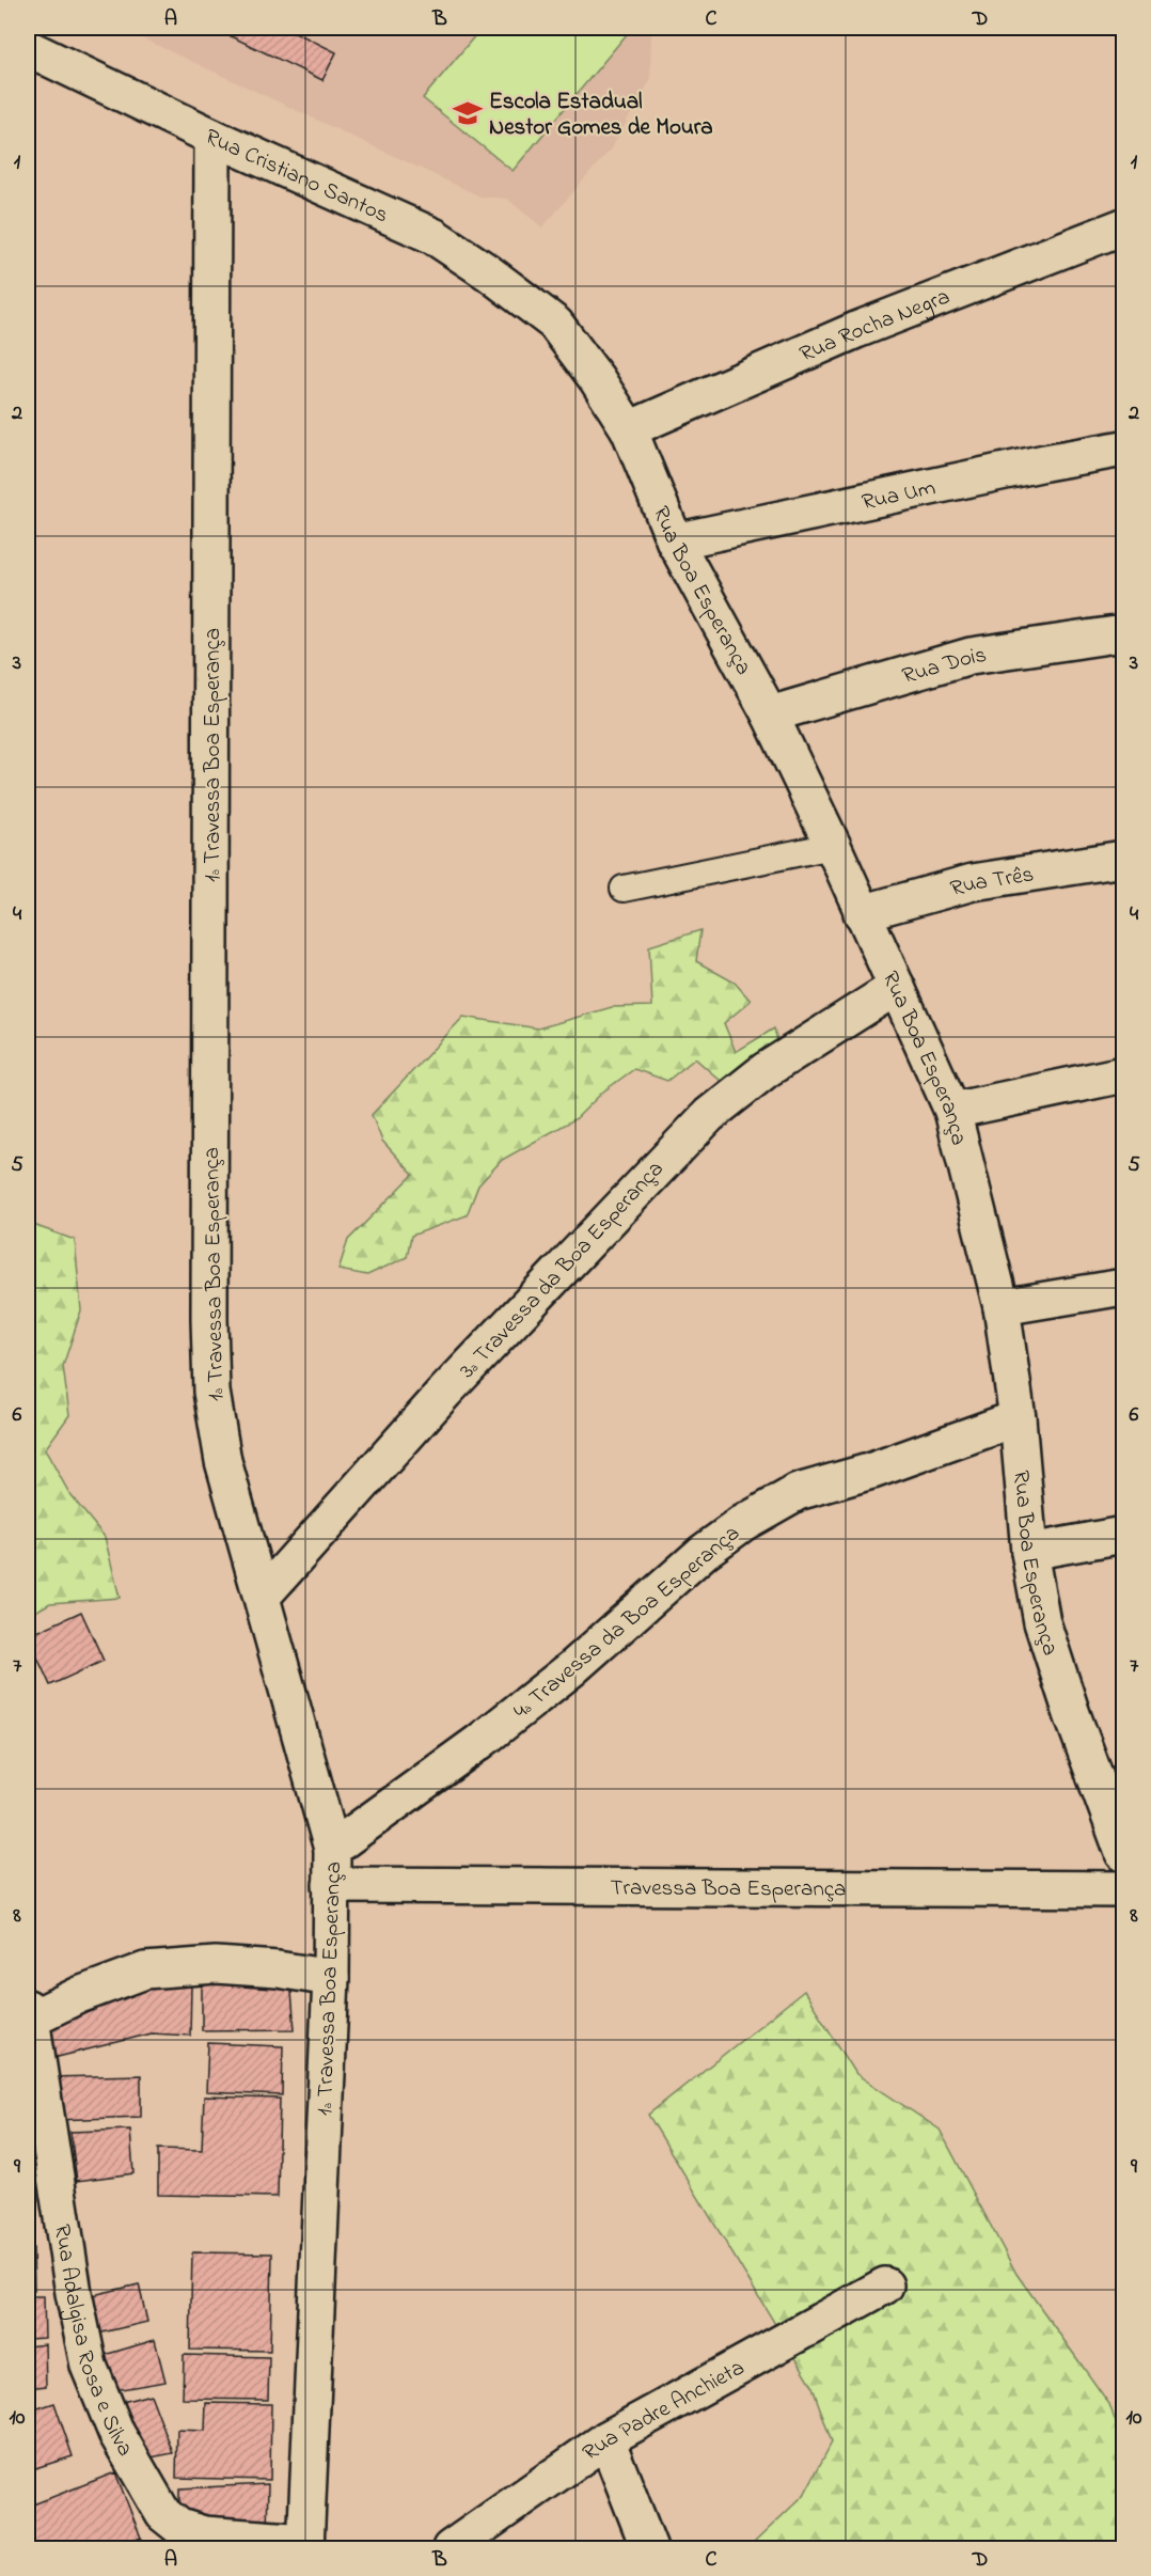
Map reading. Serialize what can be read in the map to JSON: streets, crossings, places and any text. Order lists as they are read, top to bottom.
{
  "streets": {
    "street": [
      "Rua Cristiano Santos",
      "Rua Rocha Negra",
      "Rua Um",
      "Rua Boa Esperança",
      "Rua Dois",
      "1ª Travessa Boa Esperança",
      "Rua Três",
      "3ª Travessa da Boa Esperança",
      "4ª Travessa da Boa Esperança",
      "Travessa Boa Esperança",
      "Rua Adalgisa Rosa e Silva",
      "Rua Padre Anchieta"
    ]
  },
  "crossings": [
    ["Rua Cristiano Santos", "Rua Boa Esperança"],
    ["Rua Cristiano Santos", "1ª Travessa Boa Esperança"],
    ["Rua Rocha Negra", "Rua Boa Esperança"],
    ["Rua Um", "Rua Boa Esperança"],
    ["Rua Boa Esperança", "Rua Dois"],
    ["Rua Boa Esperança", "Rua Três"],
    ["Rua Boa Esperança", "3ª Travessa da Boa Esperança"],
    ["Rua Boa Esperança", "4ª Travessa da Boa Esperança"],
    ["1ª Travessa Boa Esperança", "3ª Travessa da Boa Esperança"],
    ["1ª Travessa Boa Esperança", "4ª Travessa da Boa Esperança"],
    ["1ª Travessa Boa Esperança", "Travessa Boa Esperança"],
    ["1ª Travessa Boa Esperança", "Rua Adalgisa Rosa e Silva"]
  ],
  "places": {
    "school or university": ["Escola Estadual Nestor Gomes de Moura"]
  },
  "grid": {
    "columns": [
      "A",
      "B",
      "C",
      "D"
    ],
    "rows": [
      "1",
      "2",
      "3",
      "4",
      "5",
      "6",
      "7",
      "8",
      "9",
      "10"
    ]
  }
}
